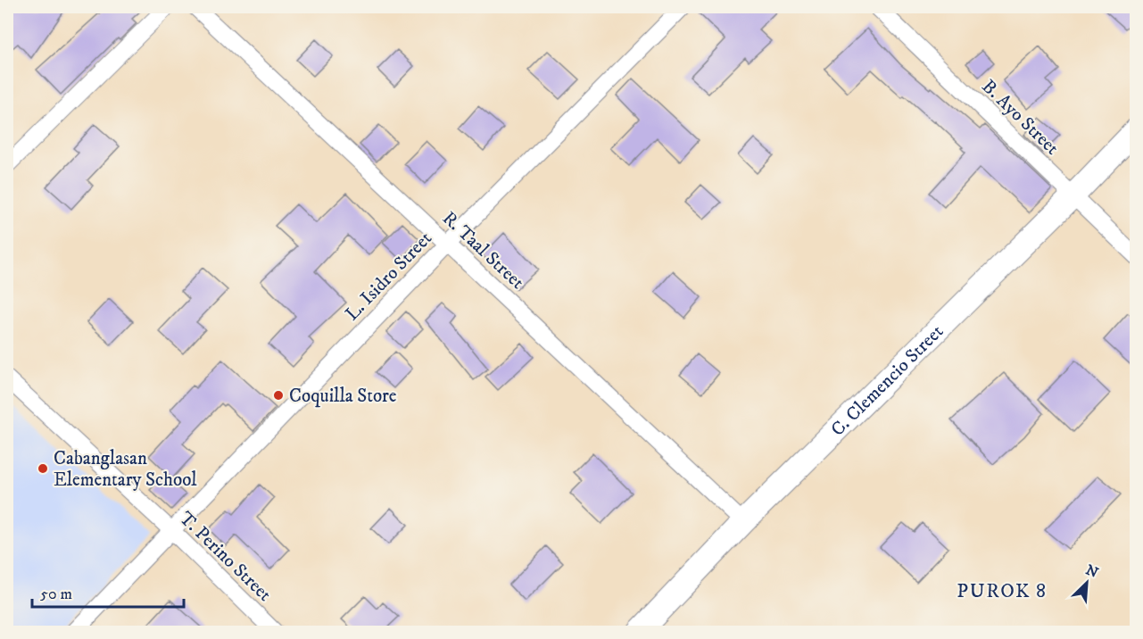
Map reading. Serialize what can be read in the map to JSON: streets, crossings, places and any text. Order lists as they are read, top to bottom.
{
  "streets": {
    "street": [
      "B. Ayo Street",
      "R. Taal Street",
      "L. Isidro Street",
      "C. Clemencio Street",
      "T. Perino Street"
    ]
  },
  "crossings": [
    ["B. Ayo Street", "C. Clemencio Street"],
    ["R. Taal Street", "L. Isidro Street"],
    ["R. Taal Street", "C. Clemencio Street"],
    ["L. Isidro Street", "T. Perino Street"]
  ],
  "districts": ["PUROK 8"],
  "places": ["Coquilla Store", "Cabanglasan Elementary School"],
  "scale_bar": "50 m",
  "north": "top right"
}
